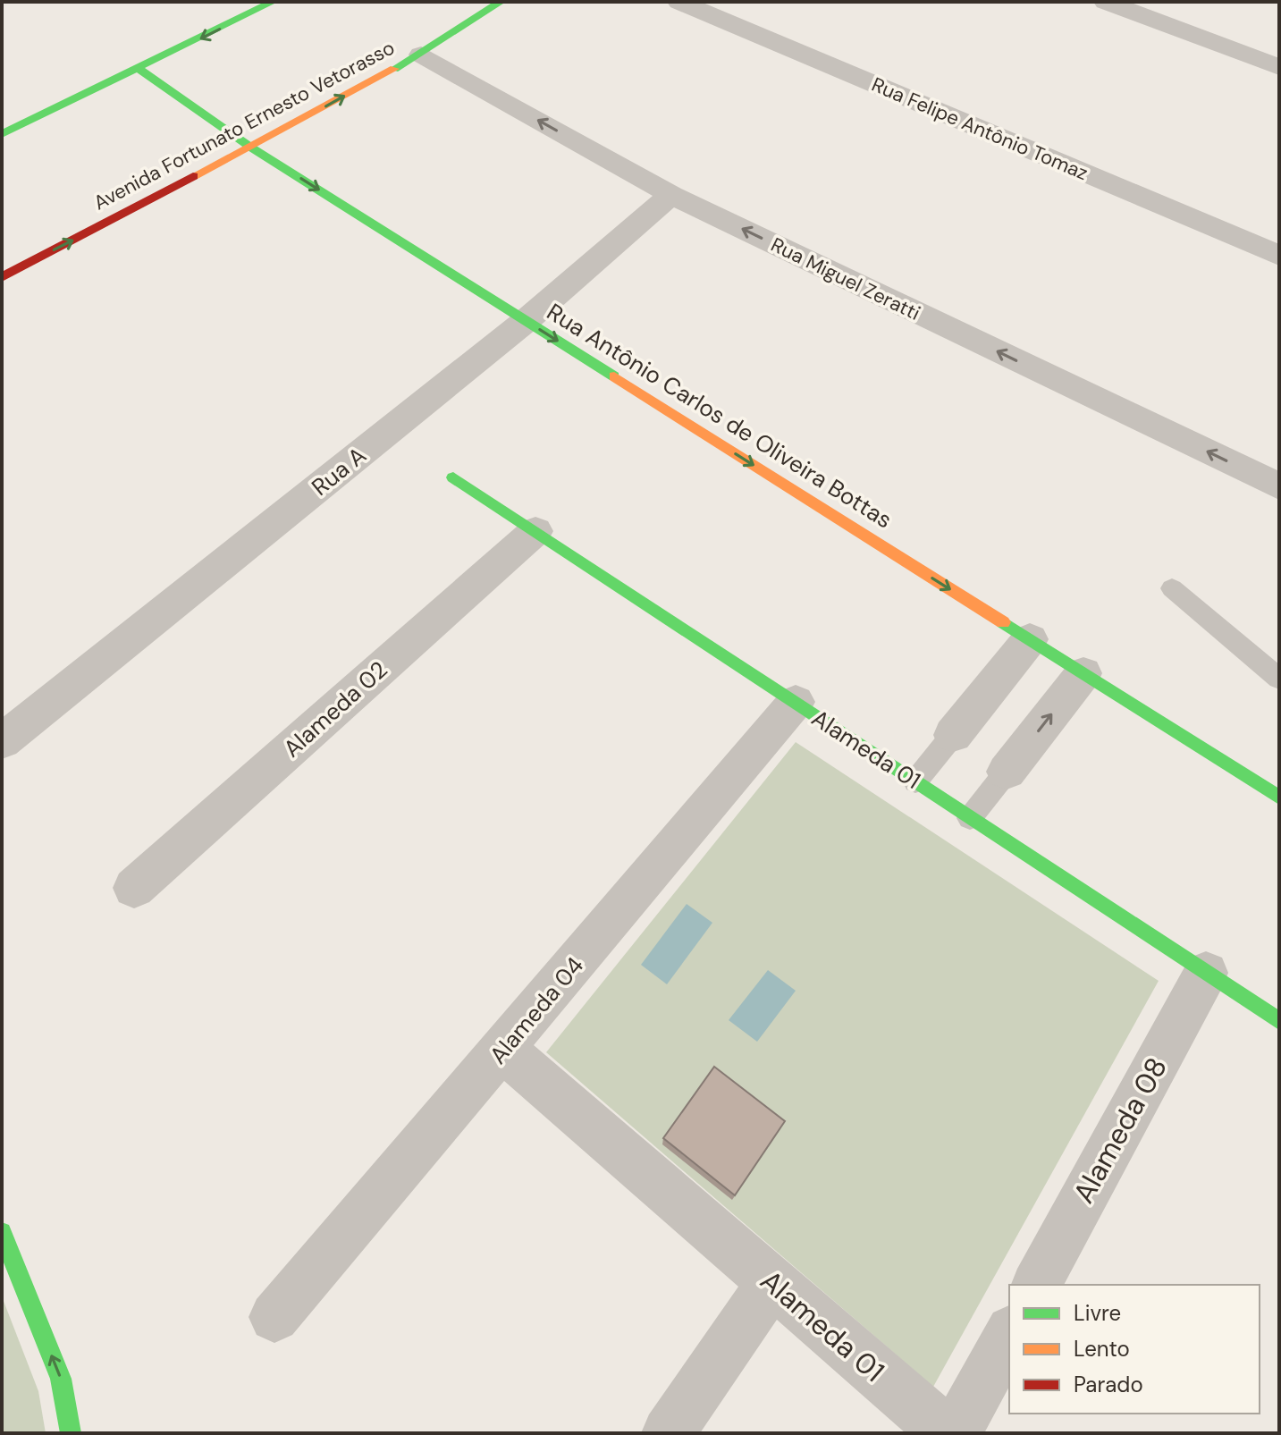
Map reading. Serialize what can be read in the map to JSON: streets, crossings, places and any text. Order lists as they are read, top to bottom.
{
  "streets": {
    "street": [
      "Avenida Fortunato Ernesto Vetorasso",
      "Rua Felipe Antônio Tomaz",
      "Rua Miguel Zeratti",
      "Rua Antônio Carlos de Oliveira Bottas",
      "Rua A",
      "Alameda 02",
      "Alameda 01",
      "Alameda 04",
      "Alameda 08"
    ]
  },
  "crossings": [
    ["Avenida Fortunato Ernesto Vetorasso", "Rua Miguel Zeratti"],
    ["Avenida Fortunato Ernesto Vetorasso", "Rua Antônio Carlos de Oliveira Bottas"],
    ["Rua Miguel Zeratti", "Rua A"],
    ["Rua Antônio Carlos de Oliveira Bottas", "Rua A"],
    ["Alameda 02", "Alameda 01"],
    ["Alameda 01", "Alameda 04"],
    ["Alameda 01", "Alameda 08"]
  ],
  "one_way": ["Rua Miguel Zeratti", "Rua Antônio Carlos de Oliveira Bottas"],
  "legend": ["Livre", "Lento", "Parado"]
}
